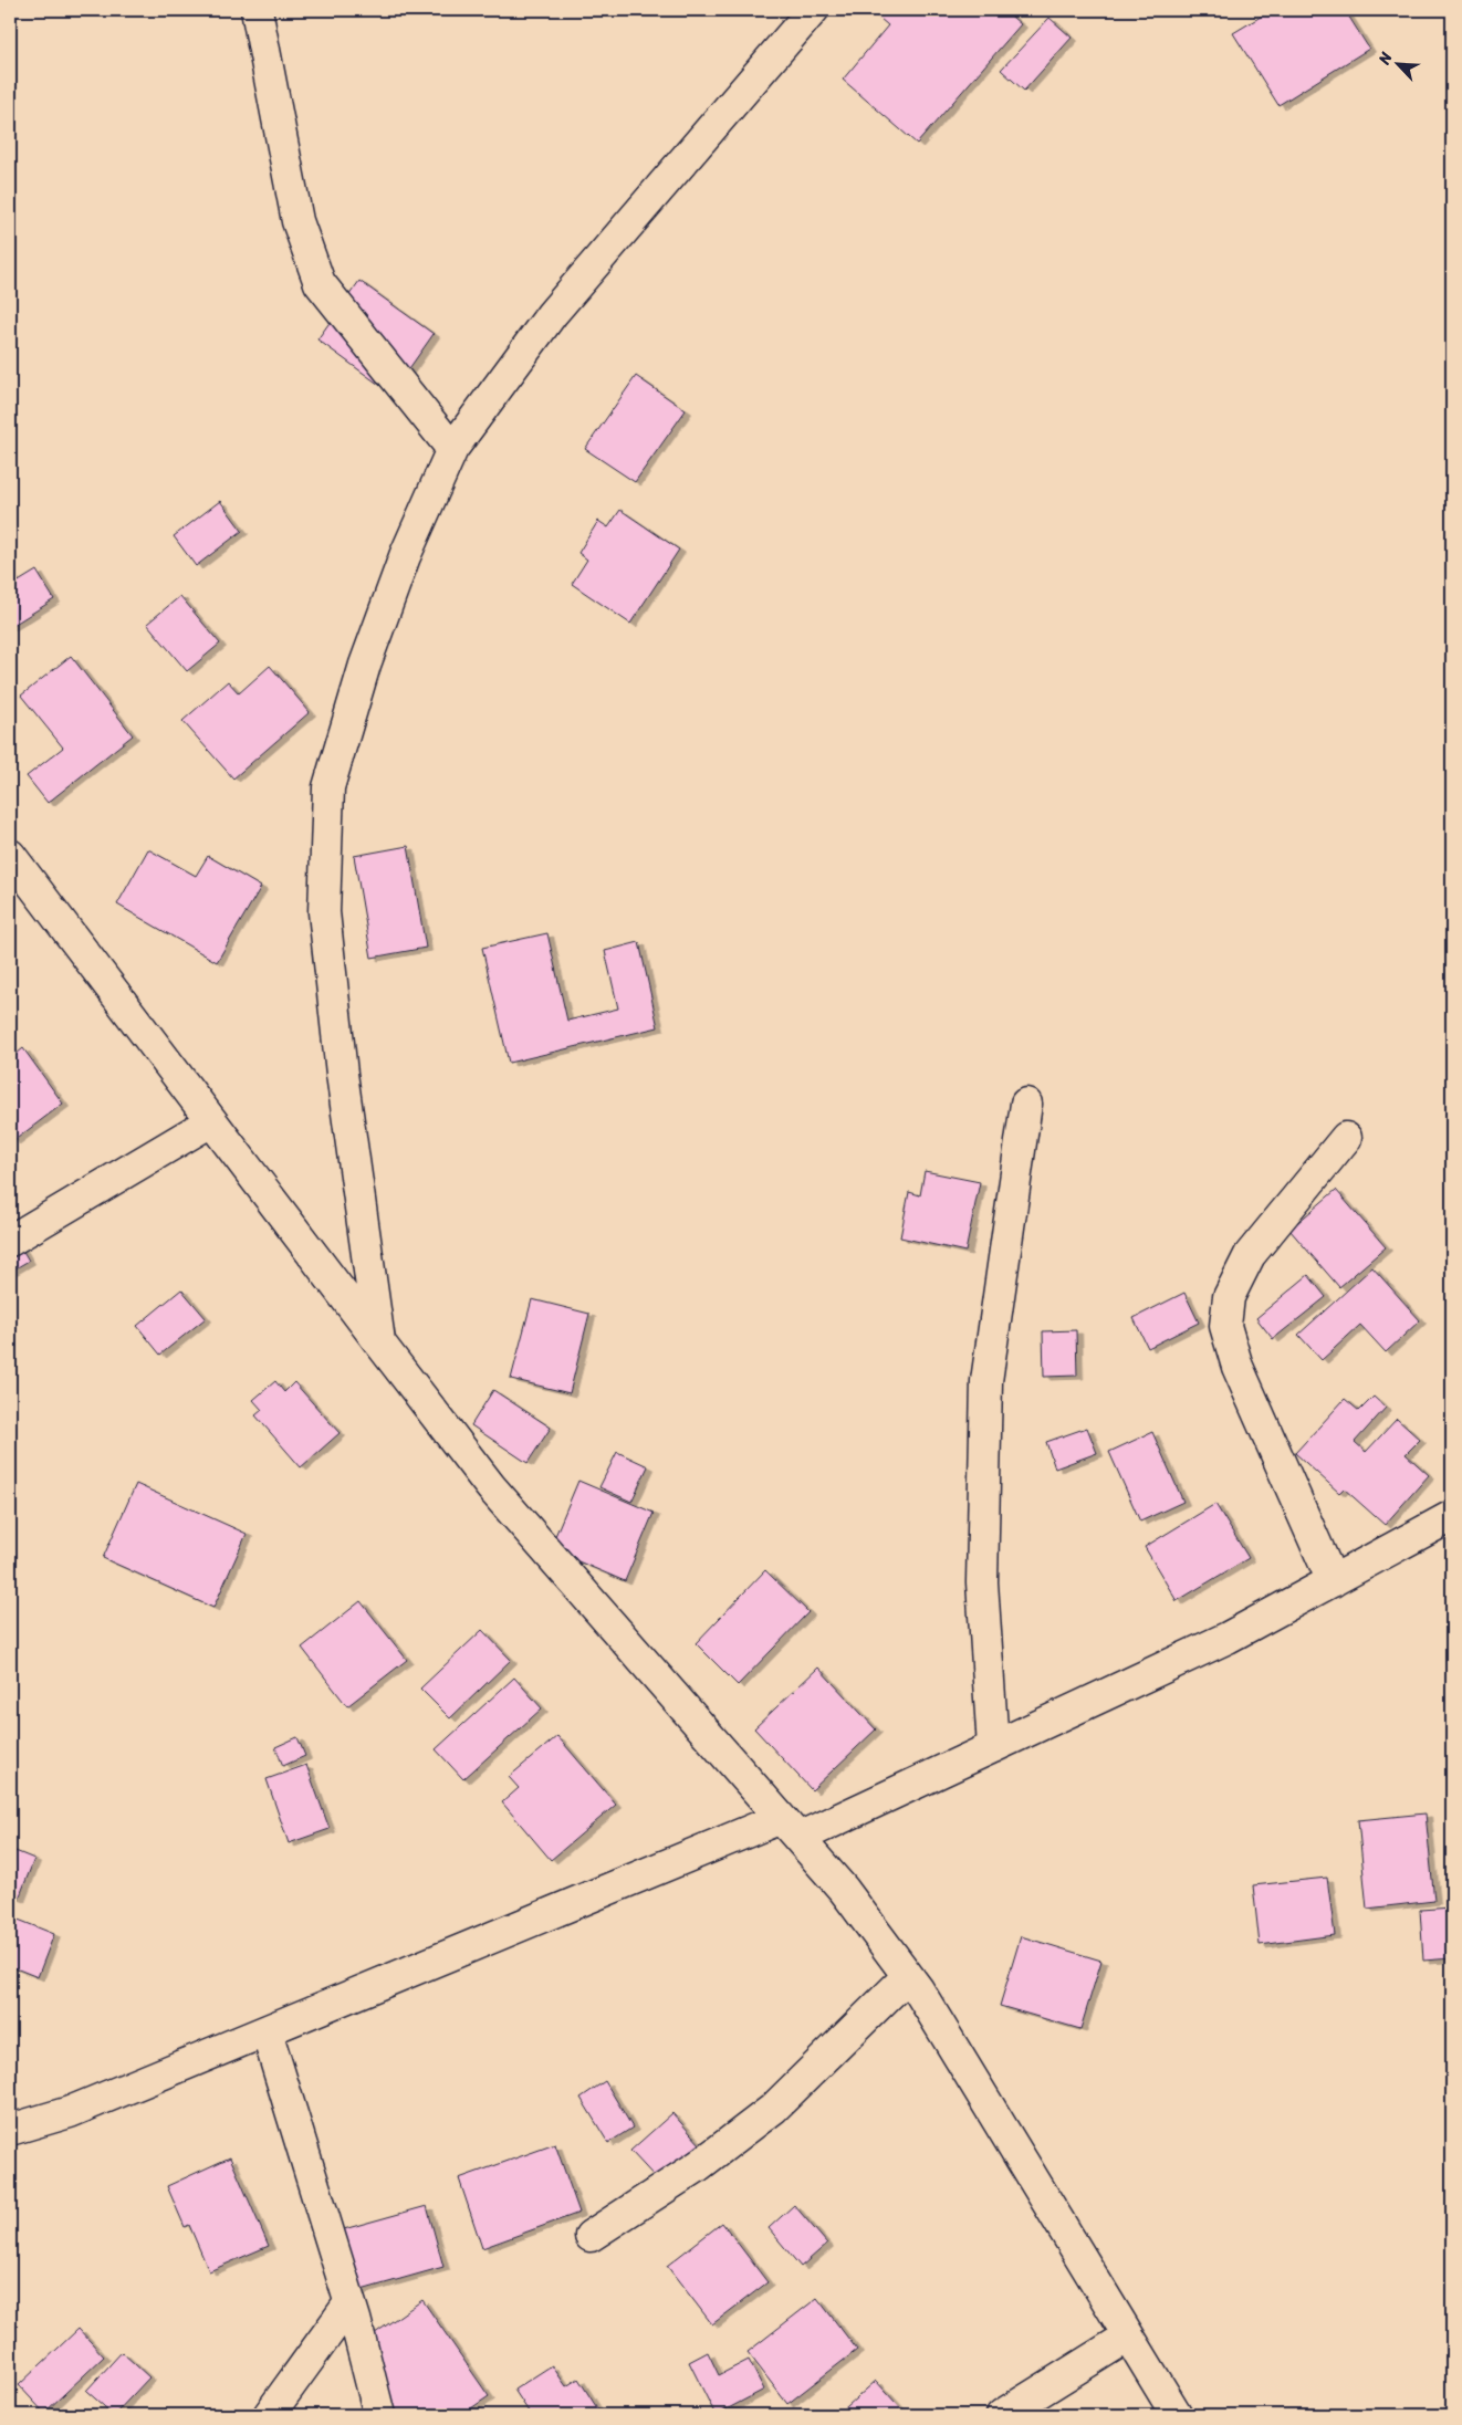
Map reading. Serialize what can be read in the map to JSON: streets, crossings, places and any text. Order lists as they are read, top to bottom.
{
  "north": "top left"
}
